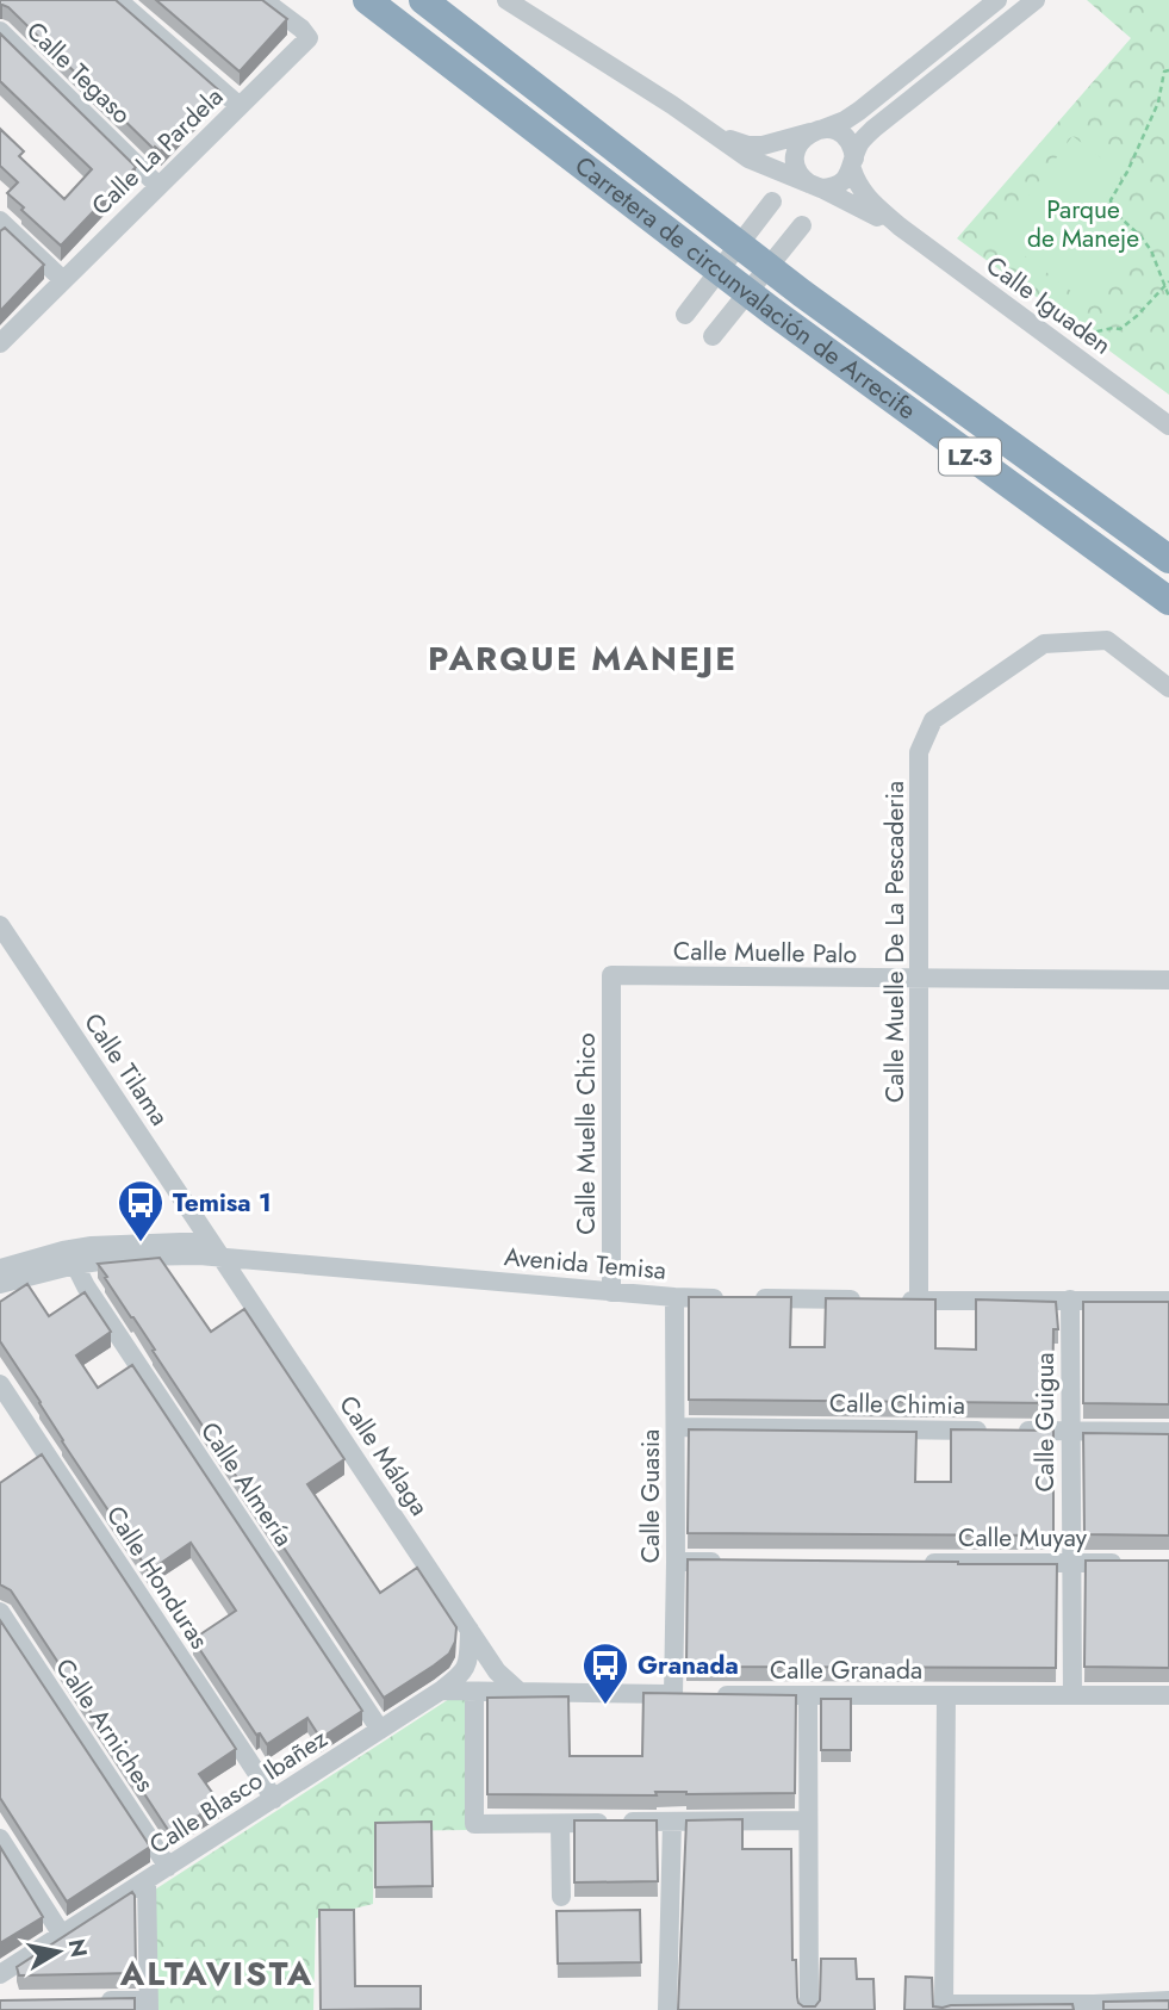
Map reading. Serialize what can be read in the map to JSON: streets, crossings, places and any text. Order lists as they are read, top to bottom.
{
  "streets": {
    "highway": ["Carretera de circunvalación de Arrecife", "LZ-3"],
    "street": [
      "Calle Tegaso",
      "Calle La Pardela",
      "Calle Iguaden",
      "Calle Muelle De La Pescaderia",
      "Calle Muelle Palo",
      "Calle Tilama",
      "Calle Muelle Chico",
      "Avenida Temisa",
      "Calle Chimia",
      "Calle Guigua",
      "Calle Málaga",
      "Calle Almería",
      "Calle Guasia",
      "Calle Muyay",
      "Calle Honduras",
      "Calle Granada",
      "Calle Arniches",
      "Calle Blasco Ibañez"
    ]
  },
  "crossings": [
    ["Calle Tegaso", "Calle La Pardela"],
    ["Calle Muelle De La Pescaderia", "Calle Muelle Palo"],
    ["Calle Muelle De La Pescaderia", "Avenida Temisa"],
    ["Calle Muelle Palo", "Calle Muelle Chico"],
    ["Calle Tilama", "Avenida Temisa"],
    ["Calle Tilama", "Calle Málaga"],
    ["Calle Muelle Chico", "Avenida Temisa"],
    ["Avenida Temisa", "Calle Guigua"],
    ["Avenida Temisa", "Calle Málaga"],
    ["Avenida Temisa", "Calle Almería"],
    ["Avenida Temisa", "Calle Guasia"],
    ["Calle Chimia", "Calle Guigua"],
    ["Calle Chimia", "Calle Guasia"],
    ["Calle Guigua", "Calle Muyay"],
    ["Calle Guigua", "Calle Granada"],
    ["Calle Málaga", "Calle Granada"],
    ["Calle Málaga", "Calle Blasco Ibañez"],
    ["Calle Almería", "Calle Blasco Ibañez"],
    ["Calle Guasia", "Calle Granada"],
    ["Calle Honduras", "Calle Blasco Ibañez"],
    ["Calle Granada", "Calle Blasco Ibañez"],
    ["Calle Arniches", "Calle Blasco Ibañez"]
  ],
  "districts": ["PARQUE MANEJE", "ALTAVISTA"],
  "parks": ["Parque de Maneje"],
  "places": {
    "bus stop": ["Temisa 1", "Granada"]
  },
  "north": "right"
}
